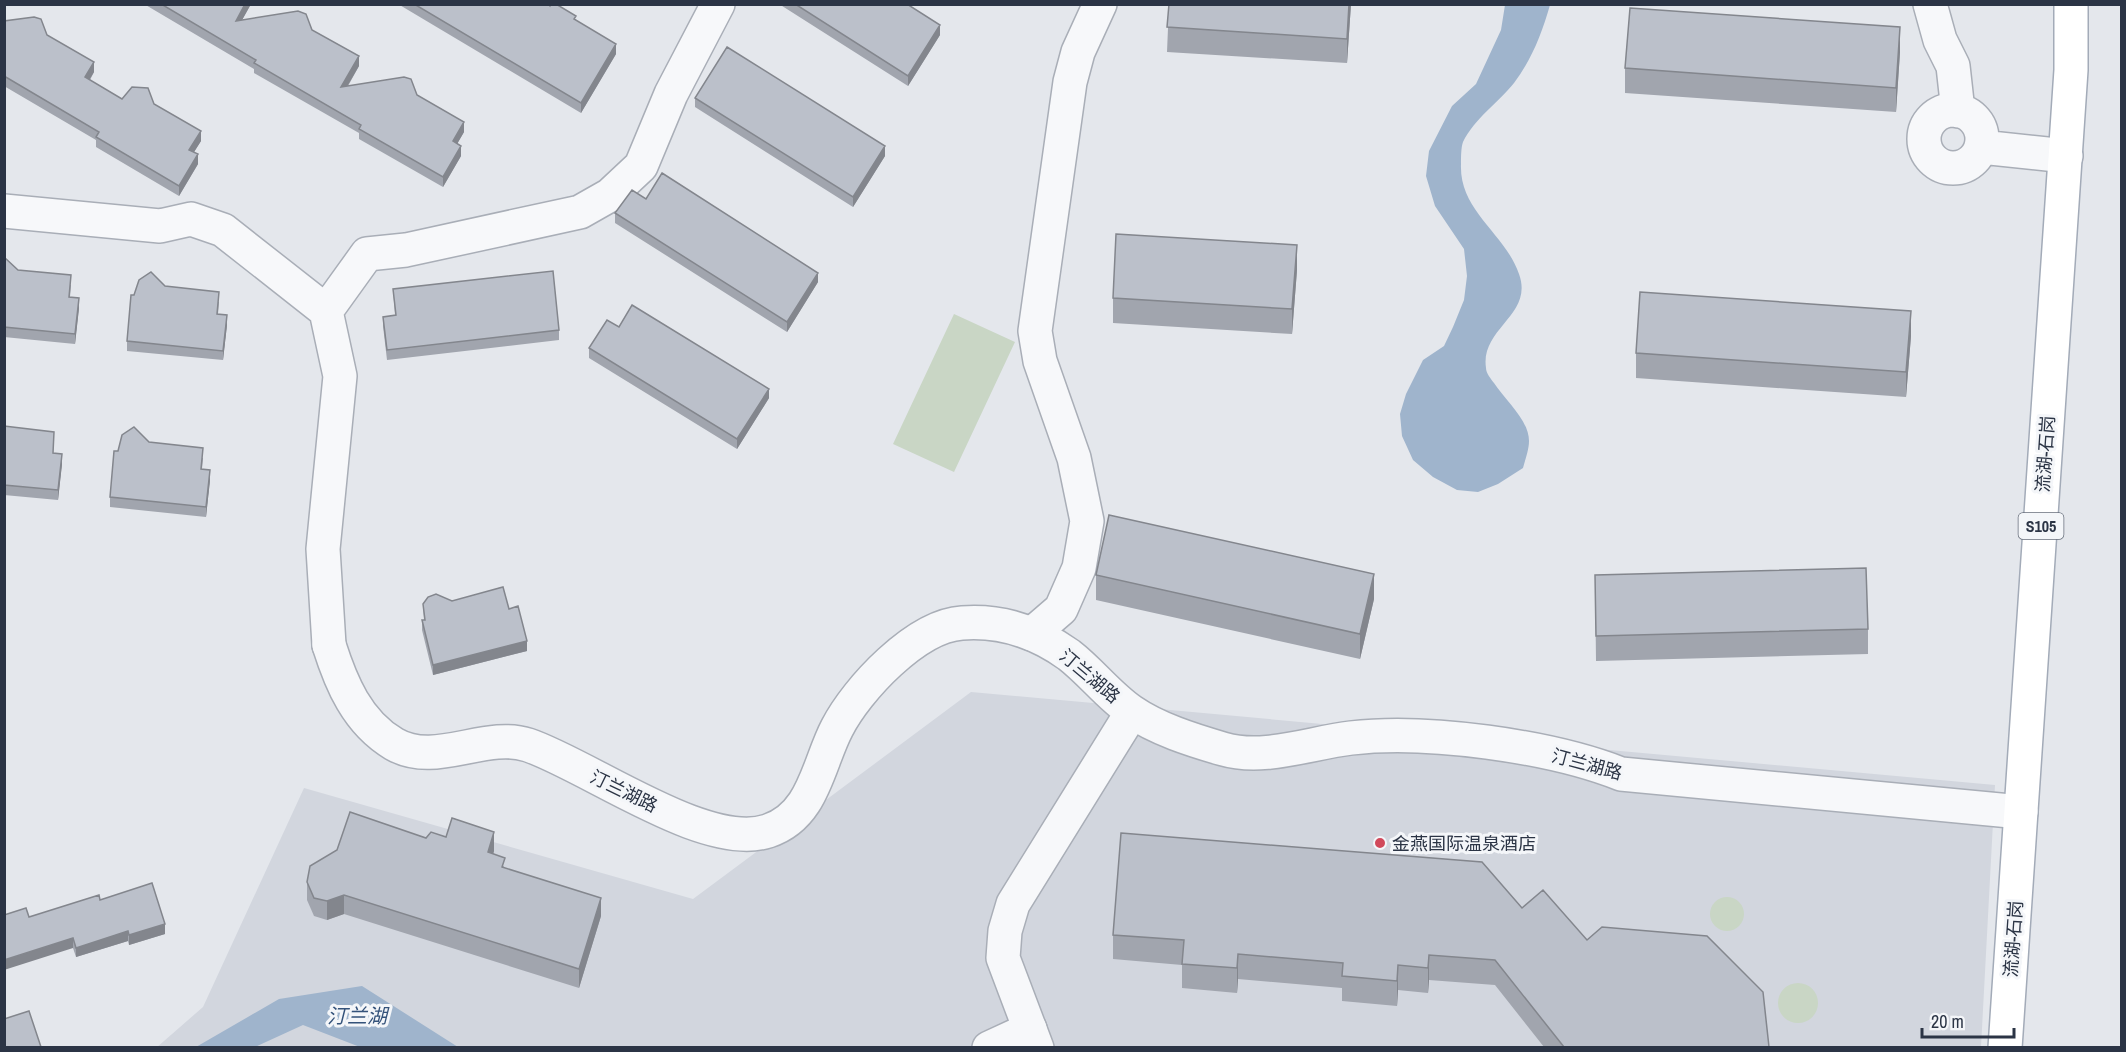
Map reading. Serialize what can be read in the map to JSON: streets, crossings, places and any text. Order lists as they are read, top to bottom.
{
  "streets": {
    "main road": ["流湖-石岗", "S105"],
    "street": ["汀兰湖路"]
  },
  "crossings": [
    ["流湖-石岗", "汀兰湖路"]
  ],
  "water": ["汀兰湖"],
  "places": ["金燕国际温泉酒店"],
  "scale_bar": "20 m"
}
